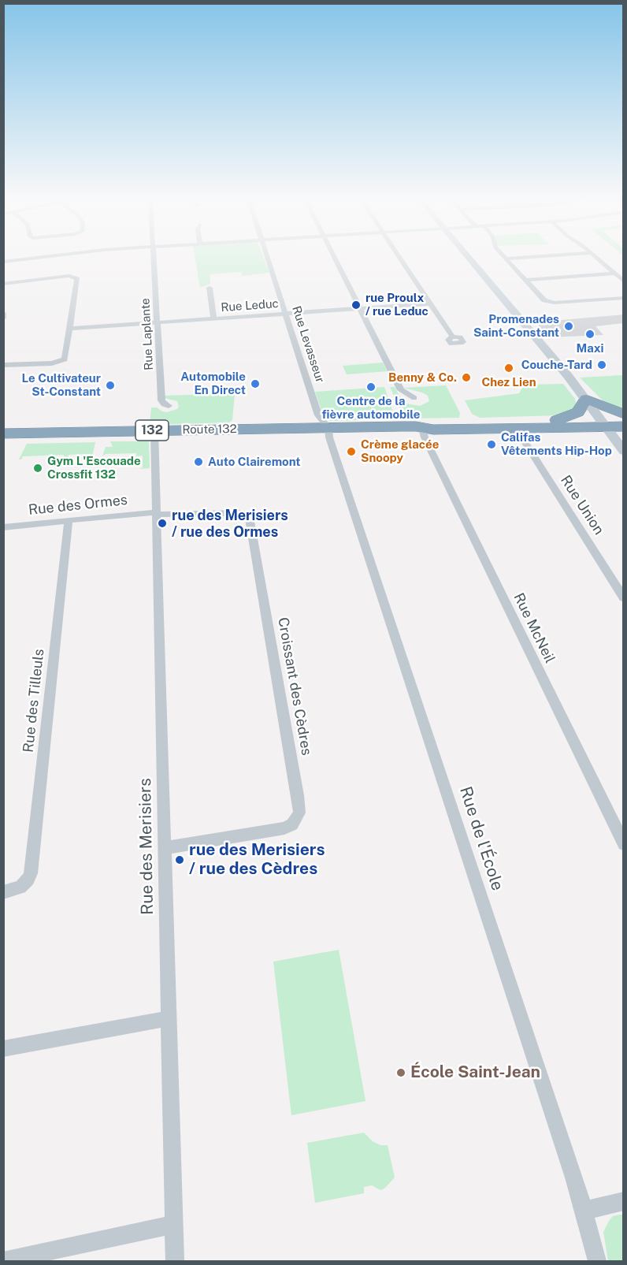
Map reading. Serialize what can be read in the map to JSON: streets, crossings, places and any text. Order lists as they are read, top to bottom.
{
  "streets": {
    "highway": ["Route 132", "132"],
    "street": [
      "Rue Leduc",
      "Rue Laplante",
      "Rue Levasseur",
      "Rue des Ormes",
      "Rue Union",
      "Rue McNeil",
      "Croissant des Cèdres",
      "Rue des Tilleuls",
      "Rue de l'École",
      "Rue des Merisiers"
    ]
  },
  "crossings": [
    ["Rue Leduc", "Rue Laplante"],
    ["Rue Leduc", "Rue Levasseur"],
    ["Rue Levasseur", "Route 132"],
    ["Rue Levasseur", "Rue de l'École"],
    ["Route 132", "Rue Union"],
    ["Route 132", "Rue McNeil"],
    ["Route 132", "Rue de l'École"],
    ["Route 132", "Rue des Merisiers"],
    ["Rue des Ormes", "Croissant des Cèdres"],
    ["Rue des Ormes", "Rue des Tilleuls"],
    ["Rue des Ormes", "Rue des Merisiers"],
    ["Croissant des Cèdres", "Rue des Merisiers"]
  ],
  "places": [
    "rue Proulx / rue Leduc",
    "Promenades Saint-Constant",
    "Maxi",
    "Couche-Tard",
    "Chez Lien",
    "Benny & Co.",
    "Automobile En Direct",
    "Le Cultivateur St-Constant",
    "Centre de la fièvre automobile",
    "Califas Vêtements Hip-Hop",
    "Crème glacée Snoopy",
    "Auto Clairemont",
    "Gym L'Escouade Crossfit 132",
    "rue des Merisiers / rue des Ormes",
    "rue des Merisiers / rue des Cèdres",
    "École Saint-Jean"
  ]
}
